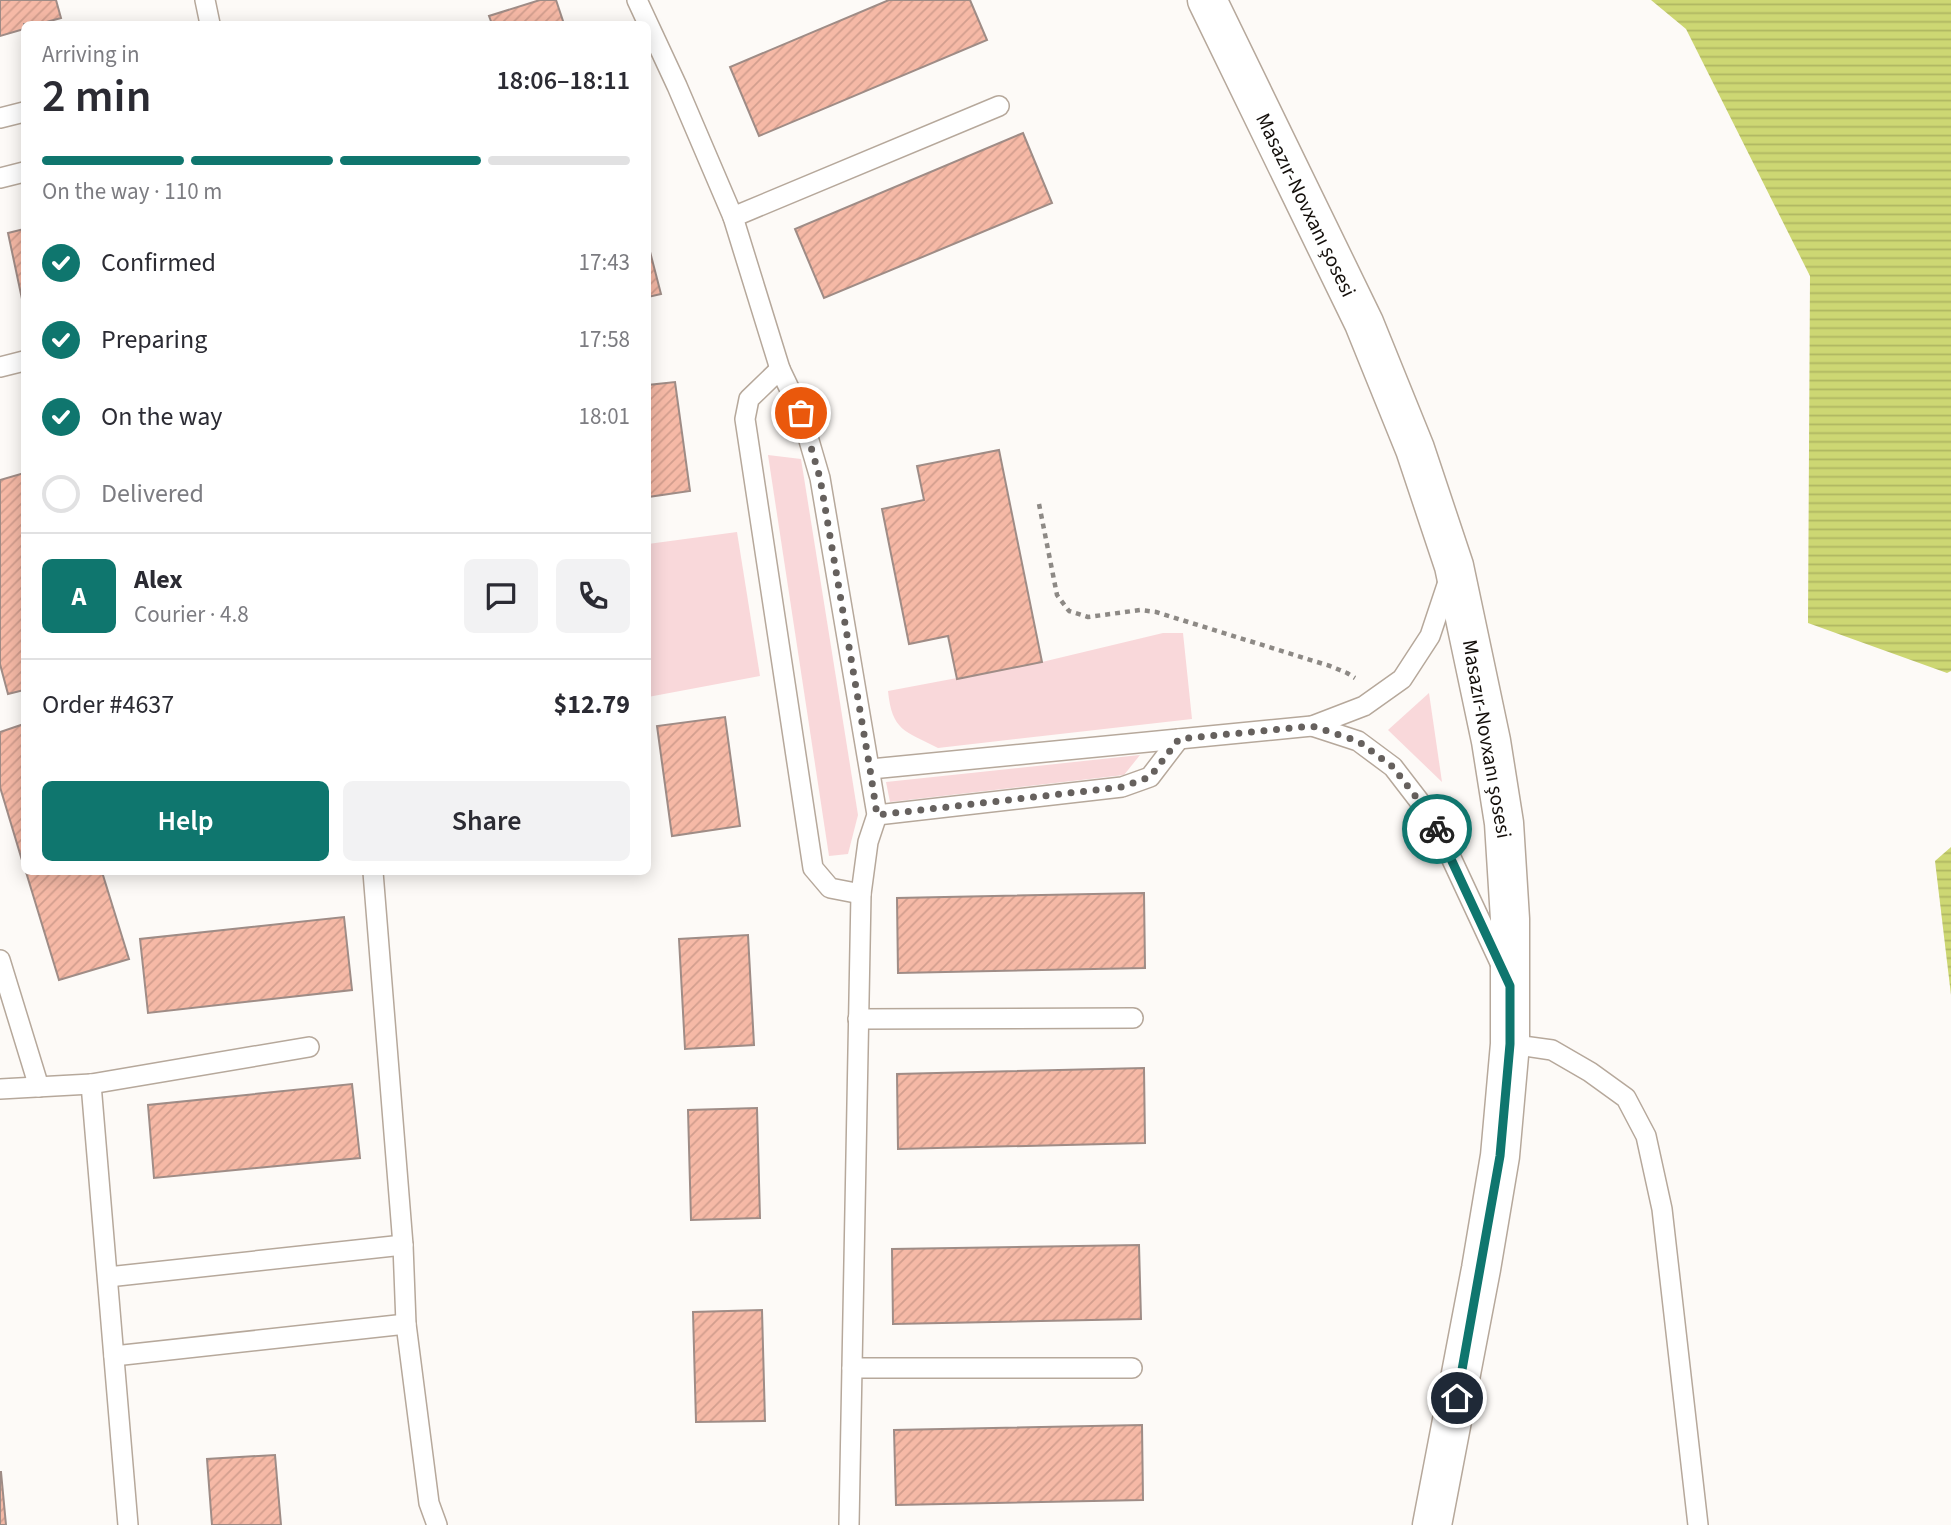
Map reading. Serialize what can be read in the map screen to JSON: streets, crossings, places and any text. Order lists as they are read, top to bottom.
{
  "streets": {
    "main road": ["Masazır-Novxanı şosesi"]
  },
  "page": {
    "heading": ["2 min", "Arriving in", "18:06–18:11"],
    "panel": [
      "Alex",
      "Courier · 4.8",
      "Order #4637",
      "$12.79"
    ],
    "bar": "On the way · 110 m",
    "list": [
      ["Confirmed", "17:43"],
      ["Preparing", "17:58"],
      ["On the way", "18:01"],
      "Delivered"
    ],
    "round": "A",
    "buttons": ["Help", "Share"]
  }
}
